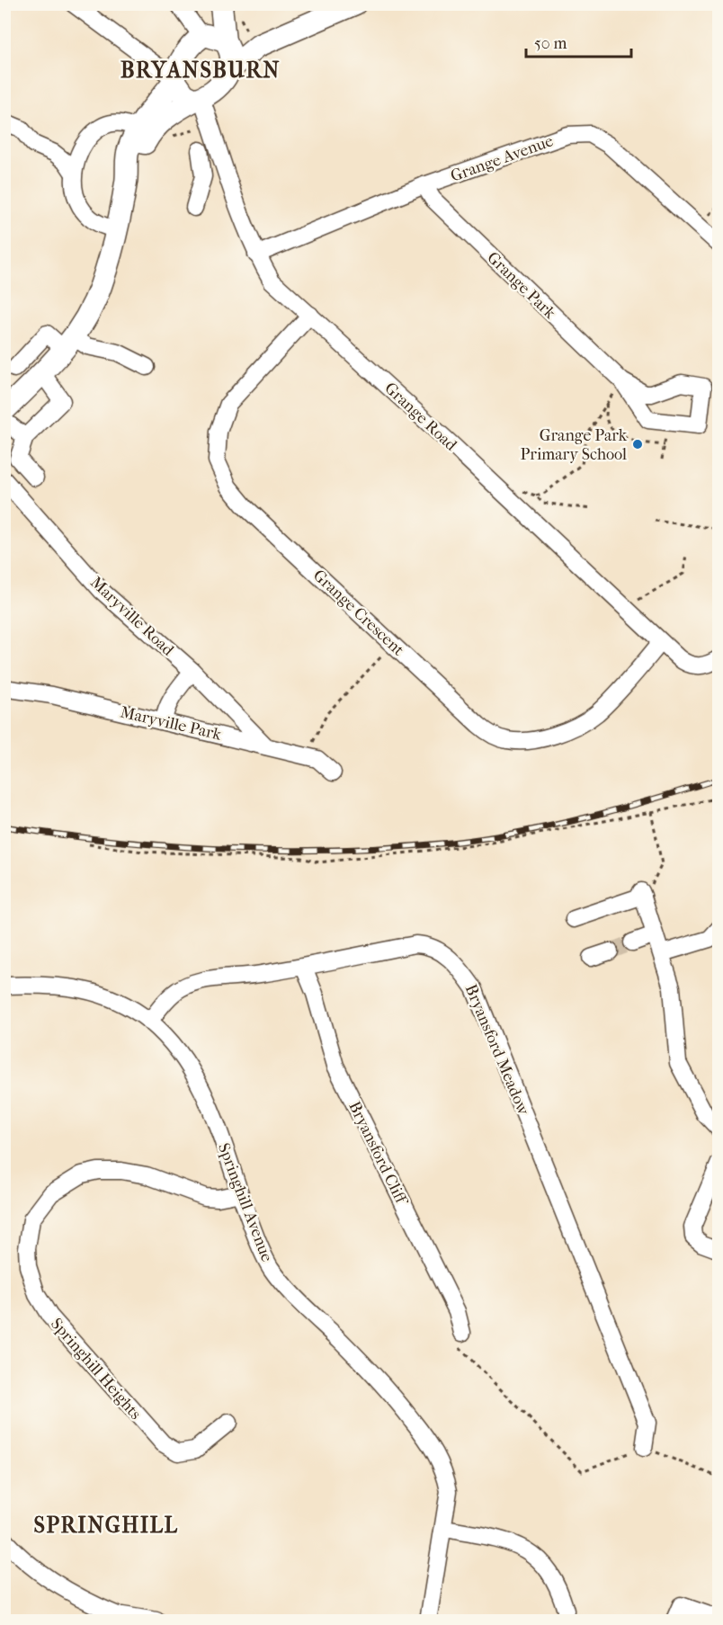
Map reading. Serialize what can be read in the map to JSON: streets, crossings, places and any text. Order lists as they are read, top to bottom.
{
  "streets": {
    "street": [
      "Grange Avenue",
      "Grange Park",
      "Grange Road",
      "Grange Crescent",
      "Maryville Road",
      "Maryville Park",
      "Bryansford Meadow",
      "Bryansford Cliff",
      "Springhill Avenue",
      "Springhill Heights"
    ]
  },
  "crossings": [
    ["Grange Avenue", "Grange Park"],
    ["Grange Avenue", "Grange Road"],
    ["Grange Road", "Grange Crescent"],
    ["Maryville Road", "Maryville Park"],
    ["Bryansford Meadow", "Bryansford Cliff"],
    ["Bryansford Meadow", "Springhill Avenue"],
    ["Springhill Avenue", "Springhill Heights"]
  ],
  "districts": ["BRYANSBURN", "SPRINGHILL"],
  "places": ["Grange Park Primary School"],
  "scale_bar": "50 m"
}
